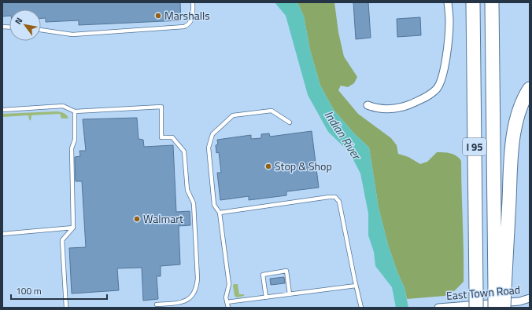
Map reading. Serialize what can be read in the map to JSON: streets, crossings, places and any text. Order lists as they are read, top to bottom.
{
  "streets": {
    "highway": ["I 95"],
    "street": ["East Town Road"]
  },
  "water": ["Indian River"],
  "places": ["Marshalls", "Stop & Shop", "Walmart"],
  "scale_bar": "100 m",
  "north": "top left"
}
